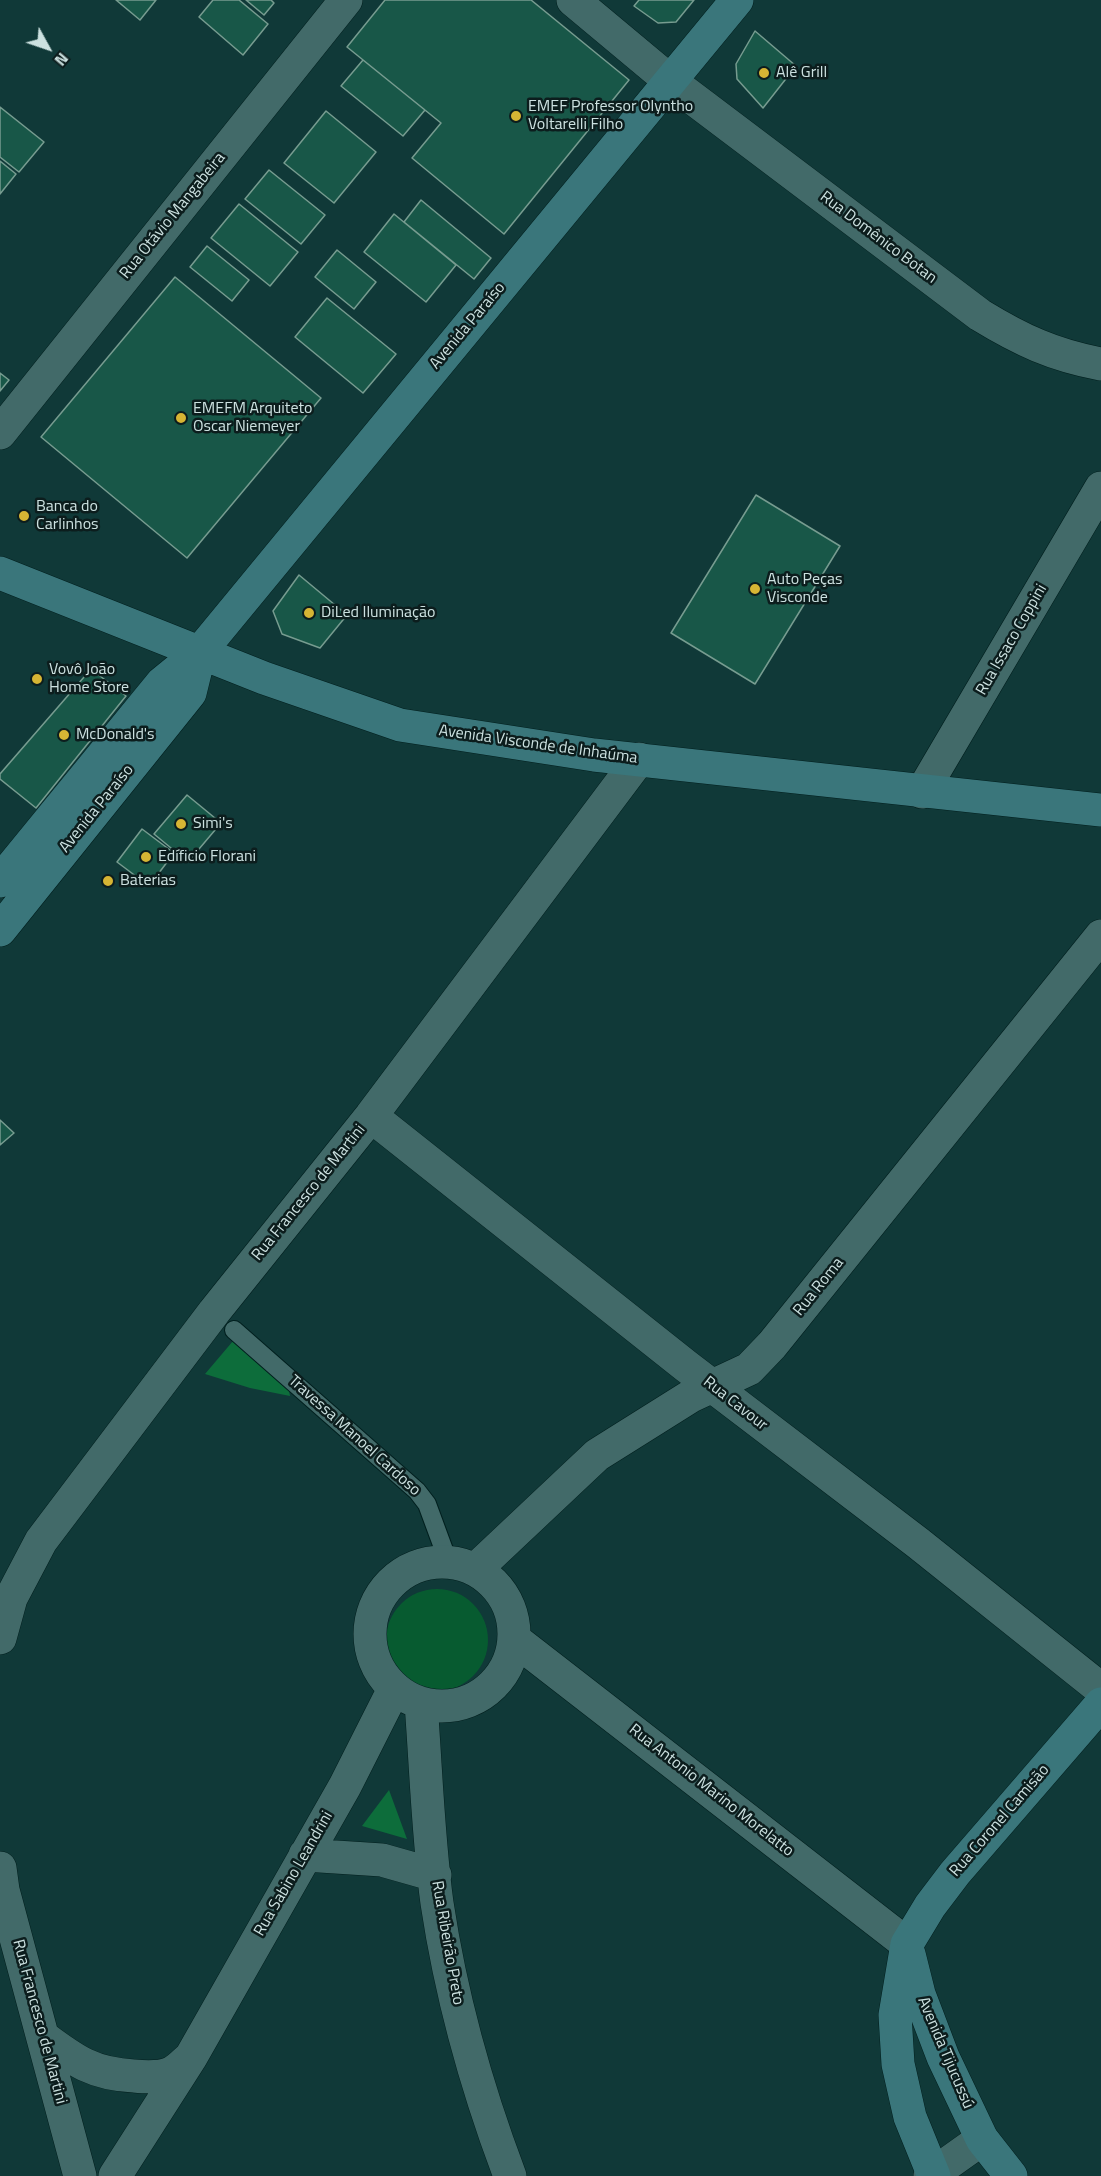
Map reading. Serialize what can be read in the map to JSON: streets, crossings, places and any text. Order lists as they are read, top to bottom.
{
  "streets": {
    "main road": [
      "Avenida Paraíso",
      "Avenida Visconde de Inhaúma",
      "Rua Coronel Camisão",
      "Avenida Tijucussú"
    ],
    "street": [
      "Rua Otávio Mangabeira",
      "Rua Domênico Botan",
      "Rua Issaco Coppini",
      "Rua Francesco de Martini",
      "Rua Roma",
      "Rua Cavour",
      "Rua Antonio Marino Morelatto",
      "Rua Sabino Leandrini",
      "Rua Ribeirão Preto"
    ],
    "lane": ["Travessa Manoel Cardoso"]
  },
  "crossings": [
    ["Rua Domênico Botan", "Avenida Paraíso"],
    ["Avenida Paraíso", "Avenida Visconde de Inhaúma"],
    ["Rua Issaco Coppini", "Avenida Visconde de Inhaúma"],
    ["Avenida Visconde de Inhaúma", "Rua Francesco de Martini"],
    ["Rua Francesco de Martini", "Rua Cavour"],
    ["Rua Francesco de Martini", "Rua Sabino Leandrini"],
    ["Rua Roma", "Rua Cavour"],
    ["Rua Roma", "Travessa Manoel Cardoso"],
    ["Rua Roma", "Rua Antonio Marino Morelatto"],
    ["Rua Roma", "Rua Sabino Leandrini"],
    ["Rua Roma", "Rua Ribeirão Preto"],
    ["Travessa Manoel Cardoso", "Rua Antonio Marino Morelatto"],
    ["Travessa Manoel Cardoso", "Rua Sabino Leandrini"],
    ["Travessa Manoel Cardoso", "Rua Ribeirão Preto"],
    ["Rua Antonio Marino Morelatto", "Rua Coronel Camisão"],
    ["Rua Antonio Marino Morelatto", "Rua Sabino Leandrini"],
    ["Rua Antonio Marino Morelatto", "Rua Ribeirão Preto"],
    ["Rua Antonio Marino Morelatto", "Avenida Tijucussú"],
    ["Rua Coronel Camisão", "Avenida Tijucussú"],
    ["Rua Sabino Leandrini", "Rua Ribeirão Preto"]
  ],
  "places": [
    "Alê Grill",
    "EMEF Professor Olyntho Voltarelli Filho",
    "EMEFM Arquiteto Oscar Niemeyer",
    "Banca do Carlinhos",
    "Auto Peças Visconde",
    "DiLed Iluminação",
    "Vovô João Home Store",
    "McDonald's",
    "Simi's",
    "Edíficio Florani",
    "Baterias"
  ],
  "north": "bottom right"
}
